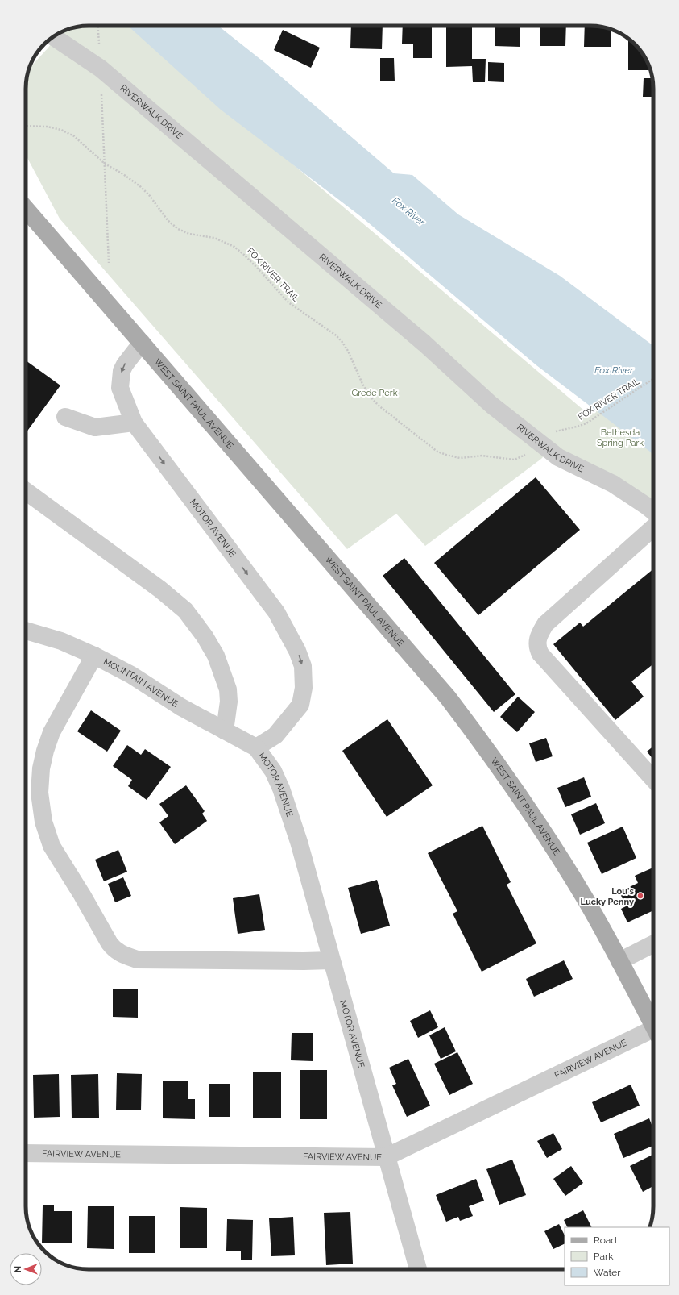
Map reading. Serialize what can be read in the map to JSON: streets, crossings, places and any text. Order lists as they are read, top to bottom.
{
  "streets": {
    "main road": ["WEST SAINT PAUL AVENUE"],
    "street": [
      "RIVERWALK DRIVE",
      "MOTOR AVENUE",
      "MOUNTAIN AVENUE",
      "FAIRVIEW AVENUE"
    ],
    "path": ["FOX RIVER TRAIL"]
  },
  "crossings": [
    ["WEST SAINT PAUL AVENUE", "MOTOR AVENUE"],
    ["MOTOR AVENUE", "MOUNTAIN AVENUE"],
    ["MOTOR AVENUE", "FAIRVIEW AVENUE"]
  ],
  "one_way": ["MOTOR AVENUE"],
  "water": ["Fox River"],
  "parks": ["Grede Perk", "Bethesda Spring Park"],
  "places": ["Lou's Lucky Penny"],
  "legend": ["Road", "Park", "Water"],
  "north": "left"
}
